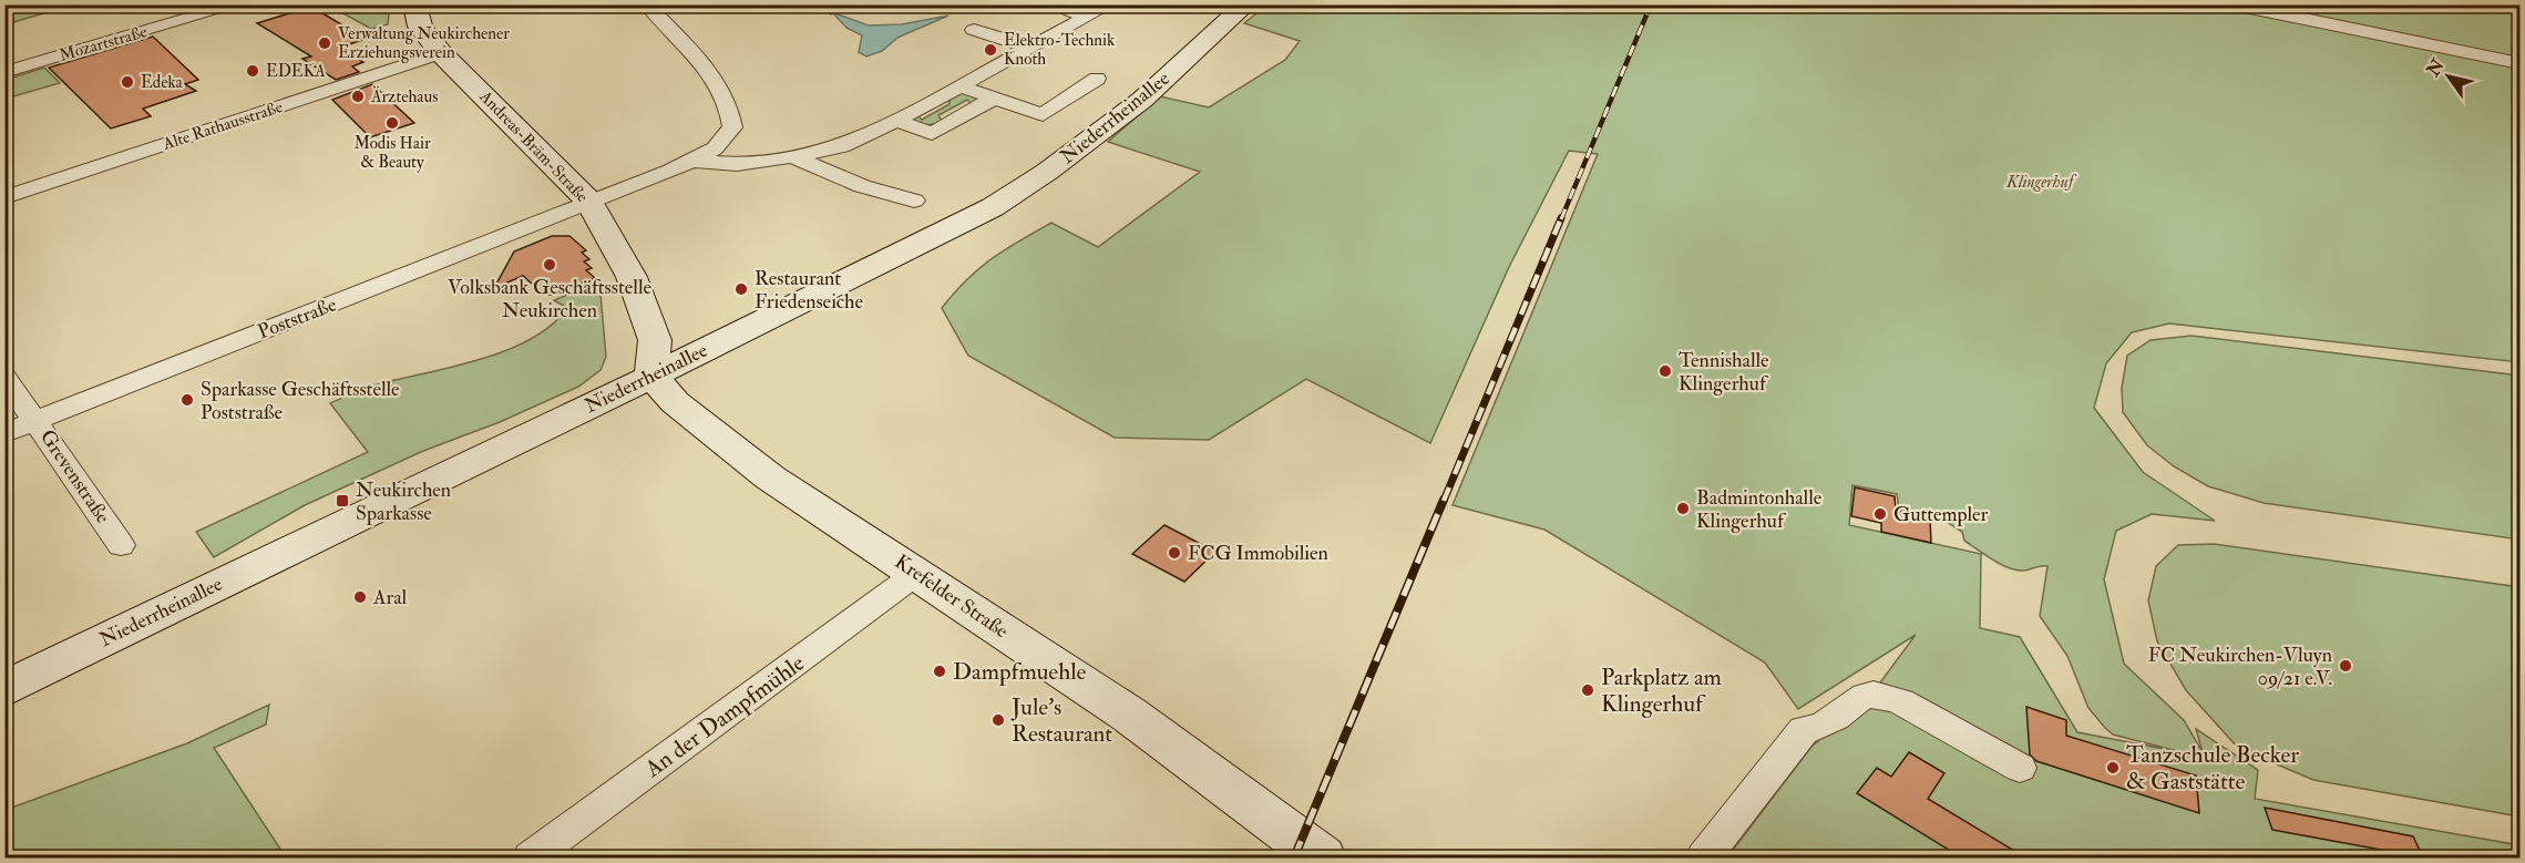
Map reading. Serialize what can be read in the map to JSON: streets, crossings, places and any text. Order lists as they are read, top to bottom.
{
  "streets": {
    "main road": ["Niederrheinallee", "Andreas-Bräm-Straße", "Krefelder Straße"],
    "street": [
      "Mozartstraße",
      "Alte Rathausstraße",
      "Poststraße",
      "Grevenstraße",
      "An der Dampfmühle"
    ]
  },
  "crossings": [
    ["Niederrheinallee", "Andreas-Bräm-Straße"],
    ["Niederrheinallee", "Krefelder Straße"],
    ["Alte Rathausstraße", "Andreas-Bräm-Straße"],
    ["Andreas-Bräm-Straße", "Poststraße"],
    ["Andreas-Bräm-Straße", "Krefelder Straße"],
    ["Poststraße", "Grevenstraße"],
    ["Krefelder Straße", "An der Dampfmühle"]
  ],
  "parks": ["Klingerhuf"],
  "places": {
    "other": [
      "Verwaltung Neukirchener Erziehungsverein",
      "Elektro-Technik Knoth",
      "EDEKA",
      "Edeka",
      "Ärztehaus",
      "Modis Hair & Beauty",
      "Volksbank Geschäftsstelle Neukirchen",
      "Restaurant Friedenseiche",
      "Tennishalle Klingerhuf",
      "Sparkasse Geschäftsstelle Poststraße",
      "Badmintonhalle Klingerhuf",
      "Guttempler",
      "FCG Immobilien",
      "Aral",
      "FC Neukirchen-Vluyn 09/21 e.V.",
      "Dampfmuehle",
      "Parkplatz am Klingerhuf",
      "Jule's Restaurant",
      "Tanzschule Becker & Gaststätte"
    ],
    "transit": ["Neukirchen Sparkasse"]
  },
  "north": "top left"
}
